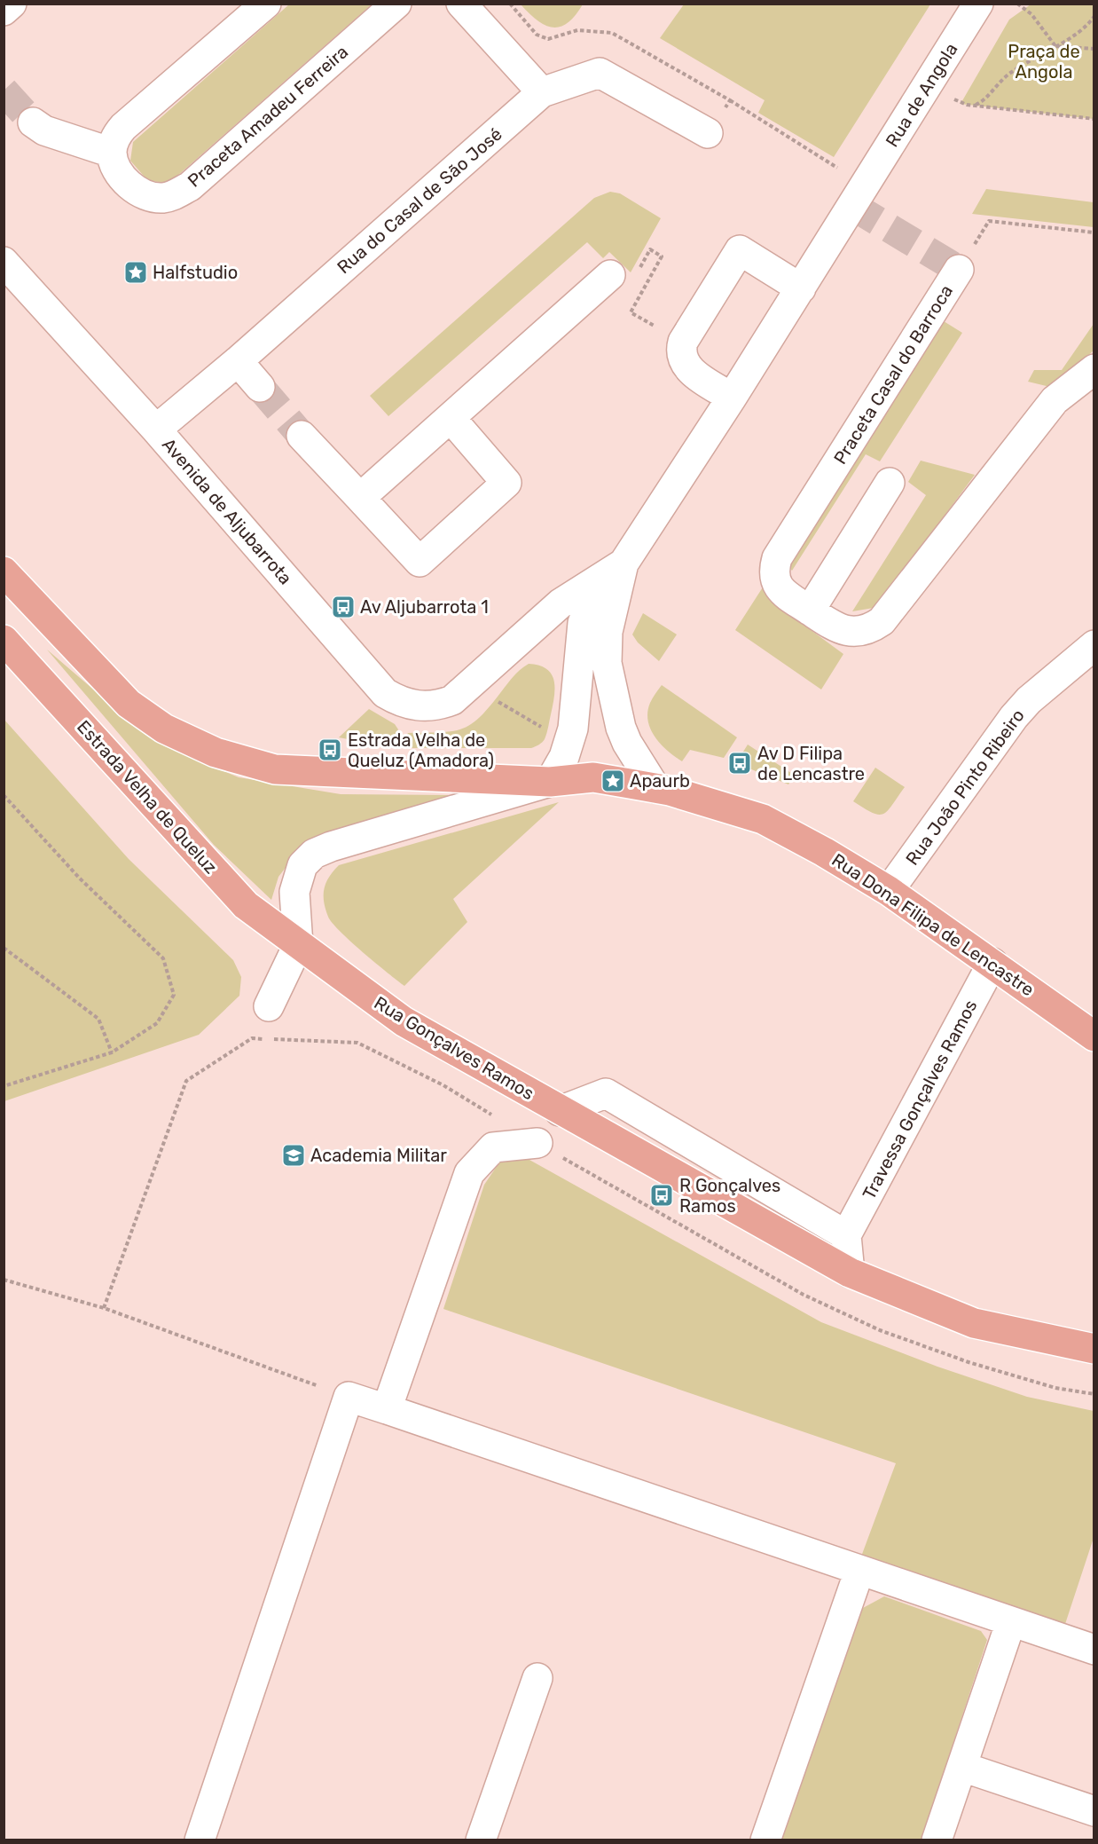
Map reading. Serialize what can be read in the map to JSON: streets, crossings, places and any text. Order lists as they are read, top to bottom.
{
  "streets": {
    "main road": ["Estrada Velha de Queluz", "Rua Dona Filipa de Lencastre", "Rua Gonçalves Ramos"],
    "street": [
      "Rua de Angola",
      "Praceta Amadeu Ferreira",
      "Rua do Casal de São José",
      "Praceta Casal do Barroca",
      "Avenida de Aljubarrota",
      "Rua João Pinto Ribeiro",
      "Travessa Gonçalves Ramos"
    ]
  },
  "crossings": [
    ["Rua de Angola", "Avenida de Aljubarrota"],
    ["Rua de Angola", "Rua Dona Filipa de Lencastre"],
    ["Rua do Casal de São José", "Avenida de Aljubarrota"],
    ["Rua João Pinto Ribeiro", "Rua Dona Filipa de Lencastre"],
    ["Estrada Velha de Queluz", "Rua Gonçalves Ramos"],
    ["Rua Dona Filipa de Lencastre", "Travessa Gonçalves Ramos"]
  ],
  "parks": ["Praça de Angola"],
  "places": {
    "place": ["Halfstudio", "Apaurb"],
    "bus stop": [
      "Av Aljubarrota 1",
      "Estrada Velha de Queluz (Amadora)",
      "Av D Filipa de Lencastre",
      "R Gonçalves Ramos"
    ],
    "school or university": ["Academia Militar"]
  }
}
